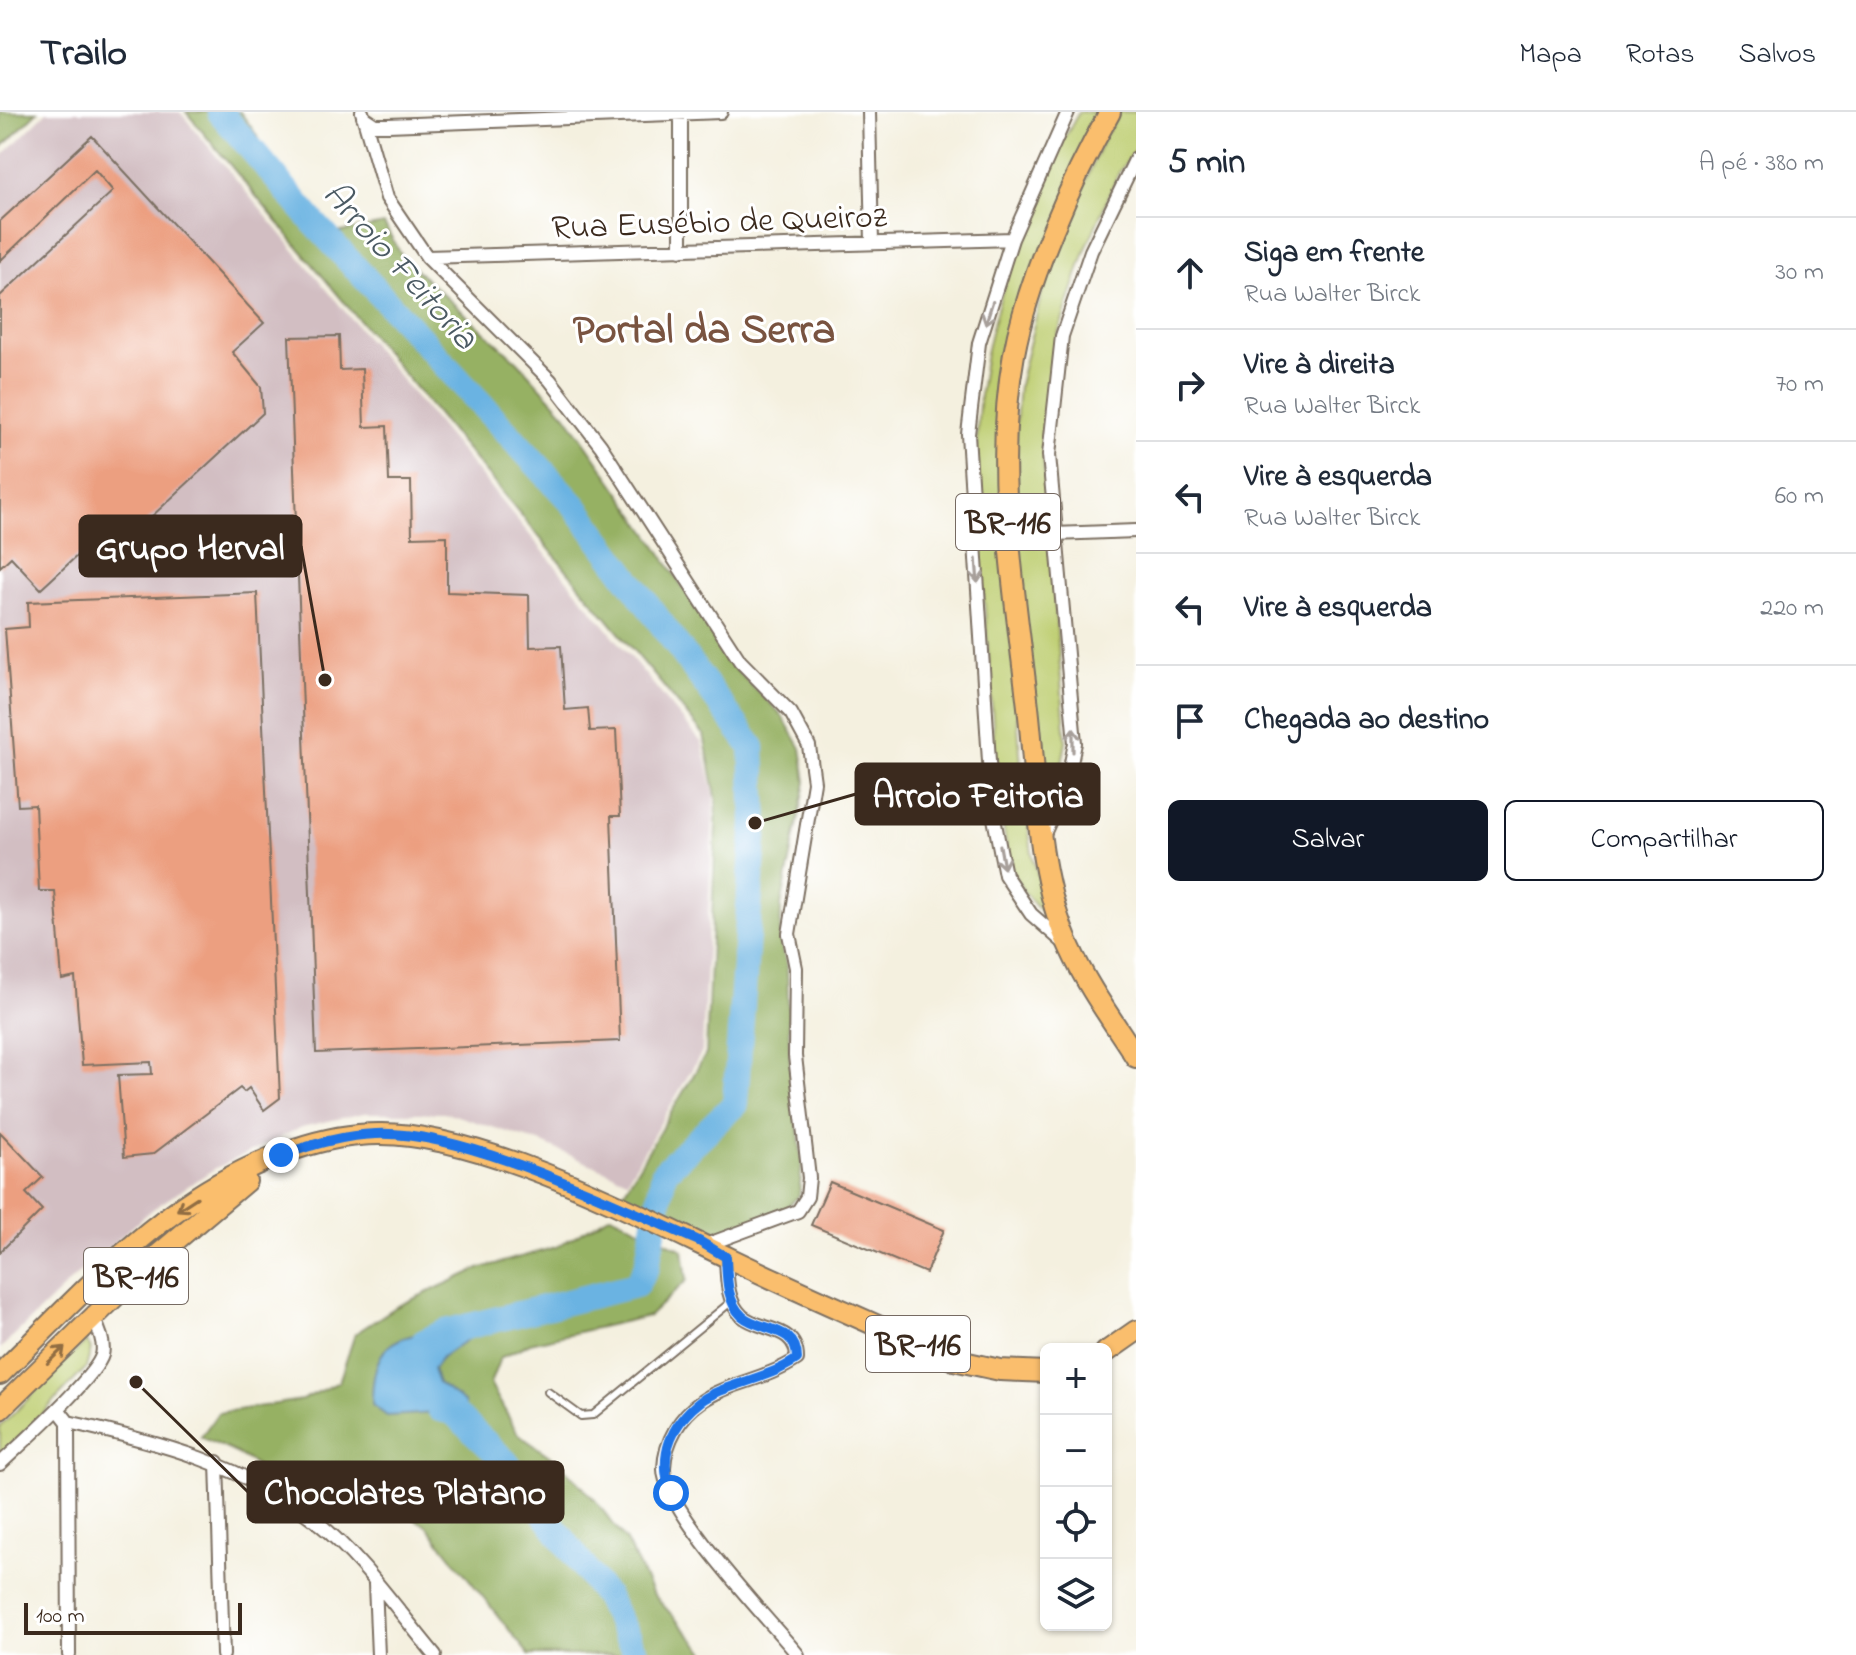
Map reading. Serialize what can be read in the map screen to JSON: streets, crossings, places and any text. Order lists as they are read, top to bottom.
{
  "streets": {
    "main road": ["BR-116"],
    "street": ["Rua Eusébio de Queiroz"]
  },
  "districts": ["Portal da Serra"],
  "water": ["Arroio Feitoria"],
  "places": ["Grupo Herval", "Arroio Feitoria", "Chocolates Platano"],
  "scale_bar": "100 m",
  "page": {
    "header": "Trailo",
    "nav": ["Mapa", "Rotas", "Salvos"],
    "heading": ["5 min", "A pé · 380 m"],
    "list": [
      ["Siga em frente", "Rua Walter Birck", "30 m"],
      ["Vire à direita", "Rua Walter Birck", "70 m"],
      ["Vire à esquerda", "Rua Walter Birck", "60 m"],
      ["Vire à esquerda", "220 m"],
      "Chegada ao destino"
    ],
    "buttons": ["Salvar", "Compartilhar"],
    "map_buttons": ["+", "−"],
    "scale": "100 m"
  }
}
